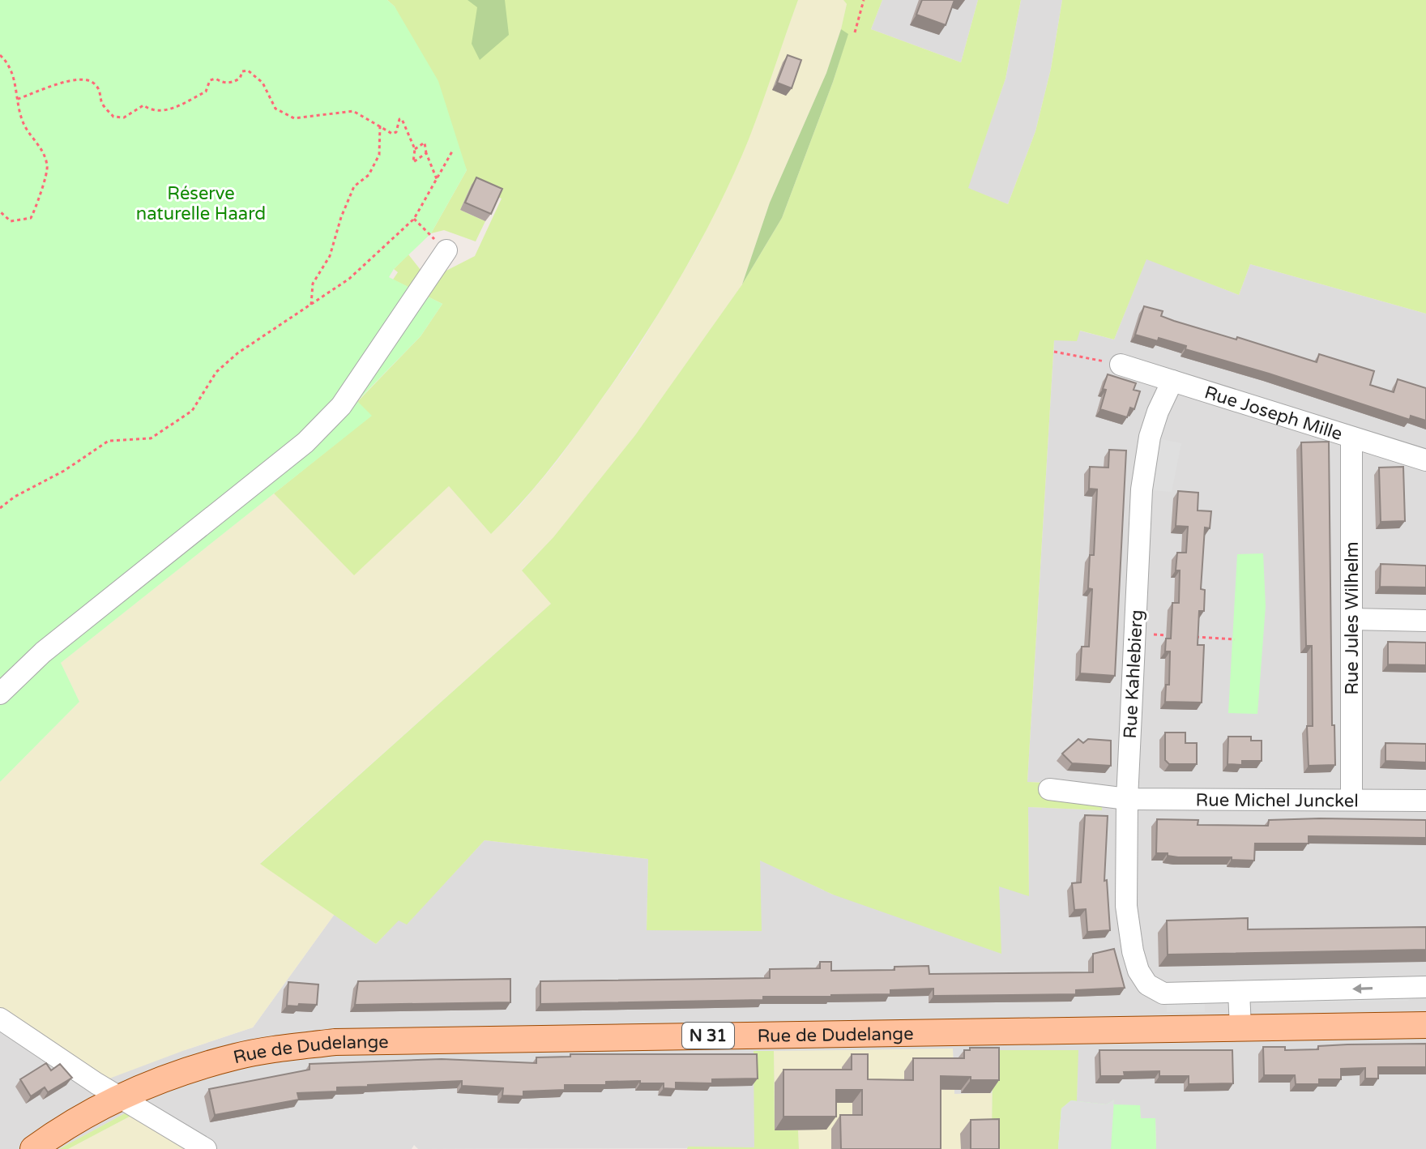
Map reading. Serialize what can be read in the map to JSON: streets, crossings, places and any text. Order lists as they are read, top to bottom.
{
  "streets": {
    "main road": ["Rue de Dudelange", "N 31"],
    "street": [
      "Rue Joseph Mille",
      "Rue Jules Wilhelm",
      "Rue Kahlebierg",
      "Rue Michel Junckel"
    ]
  },
  "crossings": [
    ["Rue Joseph Mille", "Rue Jules Wilhelm"],
    ["Rue Joseph Mille", "Rue Kahlebierg"],
    ["Rue Jules Wilhelm", "Rue Michel Junckel"],
    ["Rue Kahlebierg", "Rue Michel Junckel"]
  ],
  "parks": ["Réserve naturelle Haard"]
}
